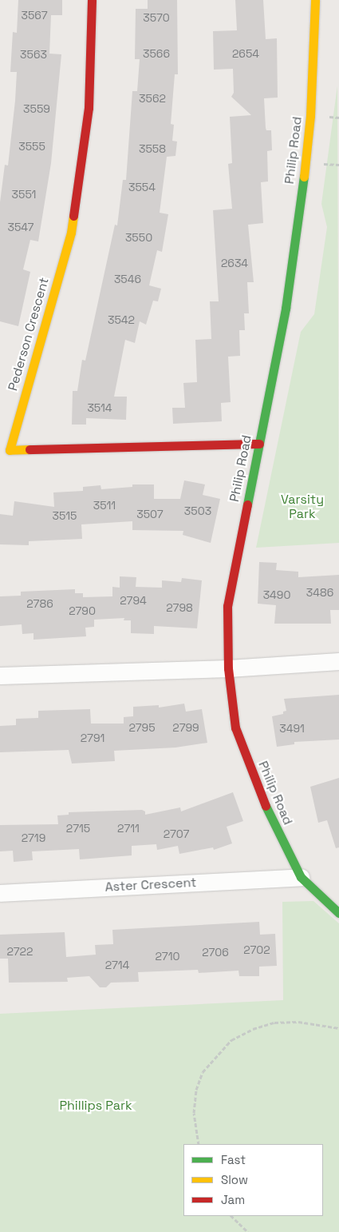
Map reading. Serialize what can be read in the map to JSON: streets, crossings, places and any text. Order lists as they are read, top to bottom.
{
  "streets": {
    "street": ["Philip Road", "Pederson Crescent", "Aster Crescent"]
  },
  "crossings": [
    ["Philip Road", "Pederson Crescent"],
    ["Philip Road", "Aster Crescent"]
  ],
  "parks": ["Varsity Park", "Phillips Park"],
  "house_numbers": [
    "3567",
    "3570",
    "3566",
    "2654",
    "3563",
    "3562",
    "3559",
    "3555",
    "3558",
    "3554",
    "3551",
    "3547",
    "3550",
    "2634",
    "3546",
    "3542",
    "3514",
    "3511",
    "3503",
    "3507",
    "3515",
    "3486",
    "3490",
    "2794",
    "2786",
    "2798",
    "2790",
    "2795",
    "2799",
    "3491",
    "2791",
    "2715",
    "2711",
    "2707",
    "2719",
    "2702",
    "2722",
    "2706",
    "2710",
    "2714"
  ],
  "legend": ["Fast", "Slow", "Jam"]
}
